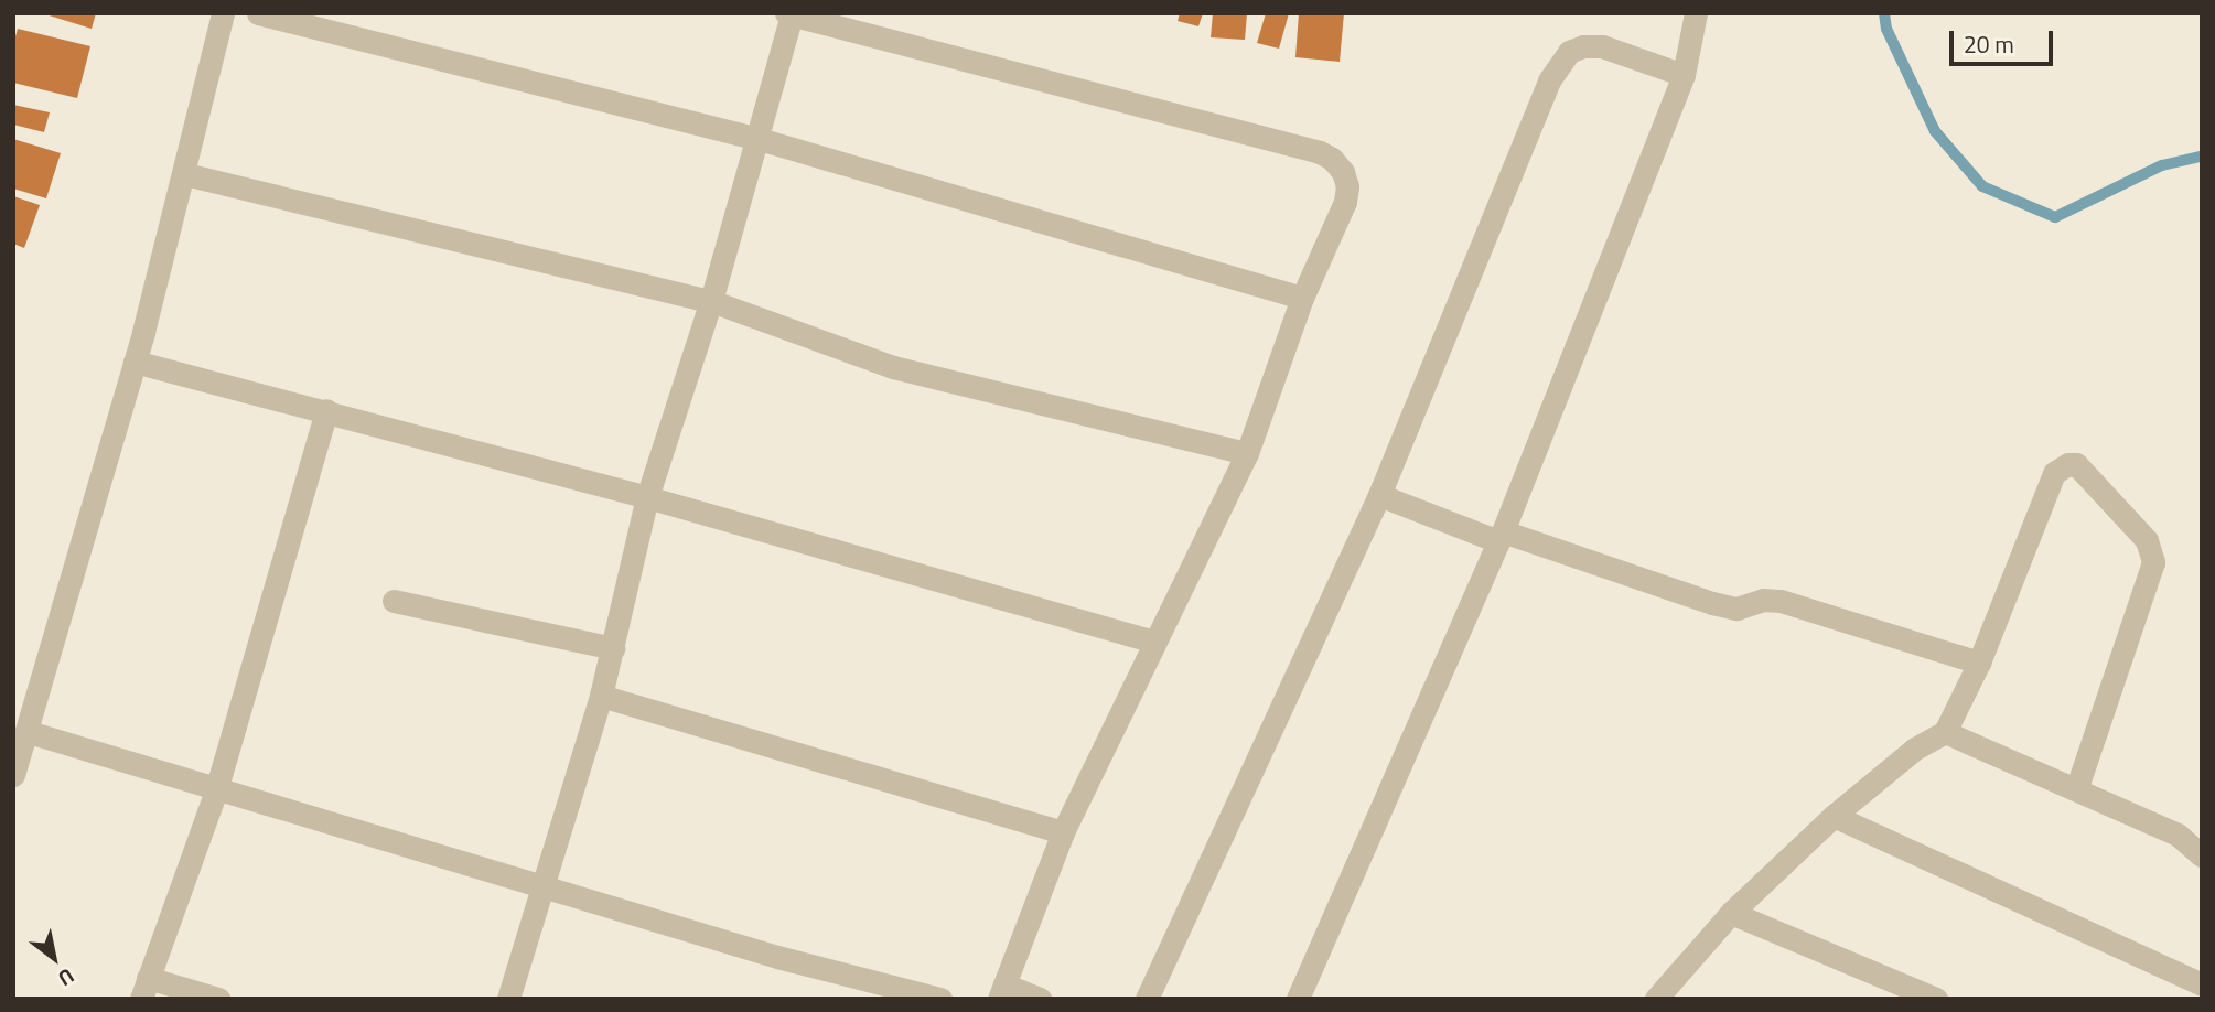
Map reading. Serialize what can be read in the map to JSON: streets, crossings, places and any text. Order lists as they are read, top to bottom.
{
  "scale_bar": "20 m",
  "north": "bottom right"
}
